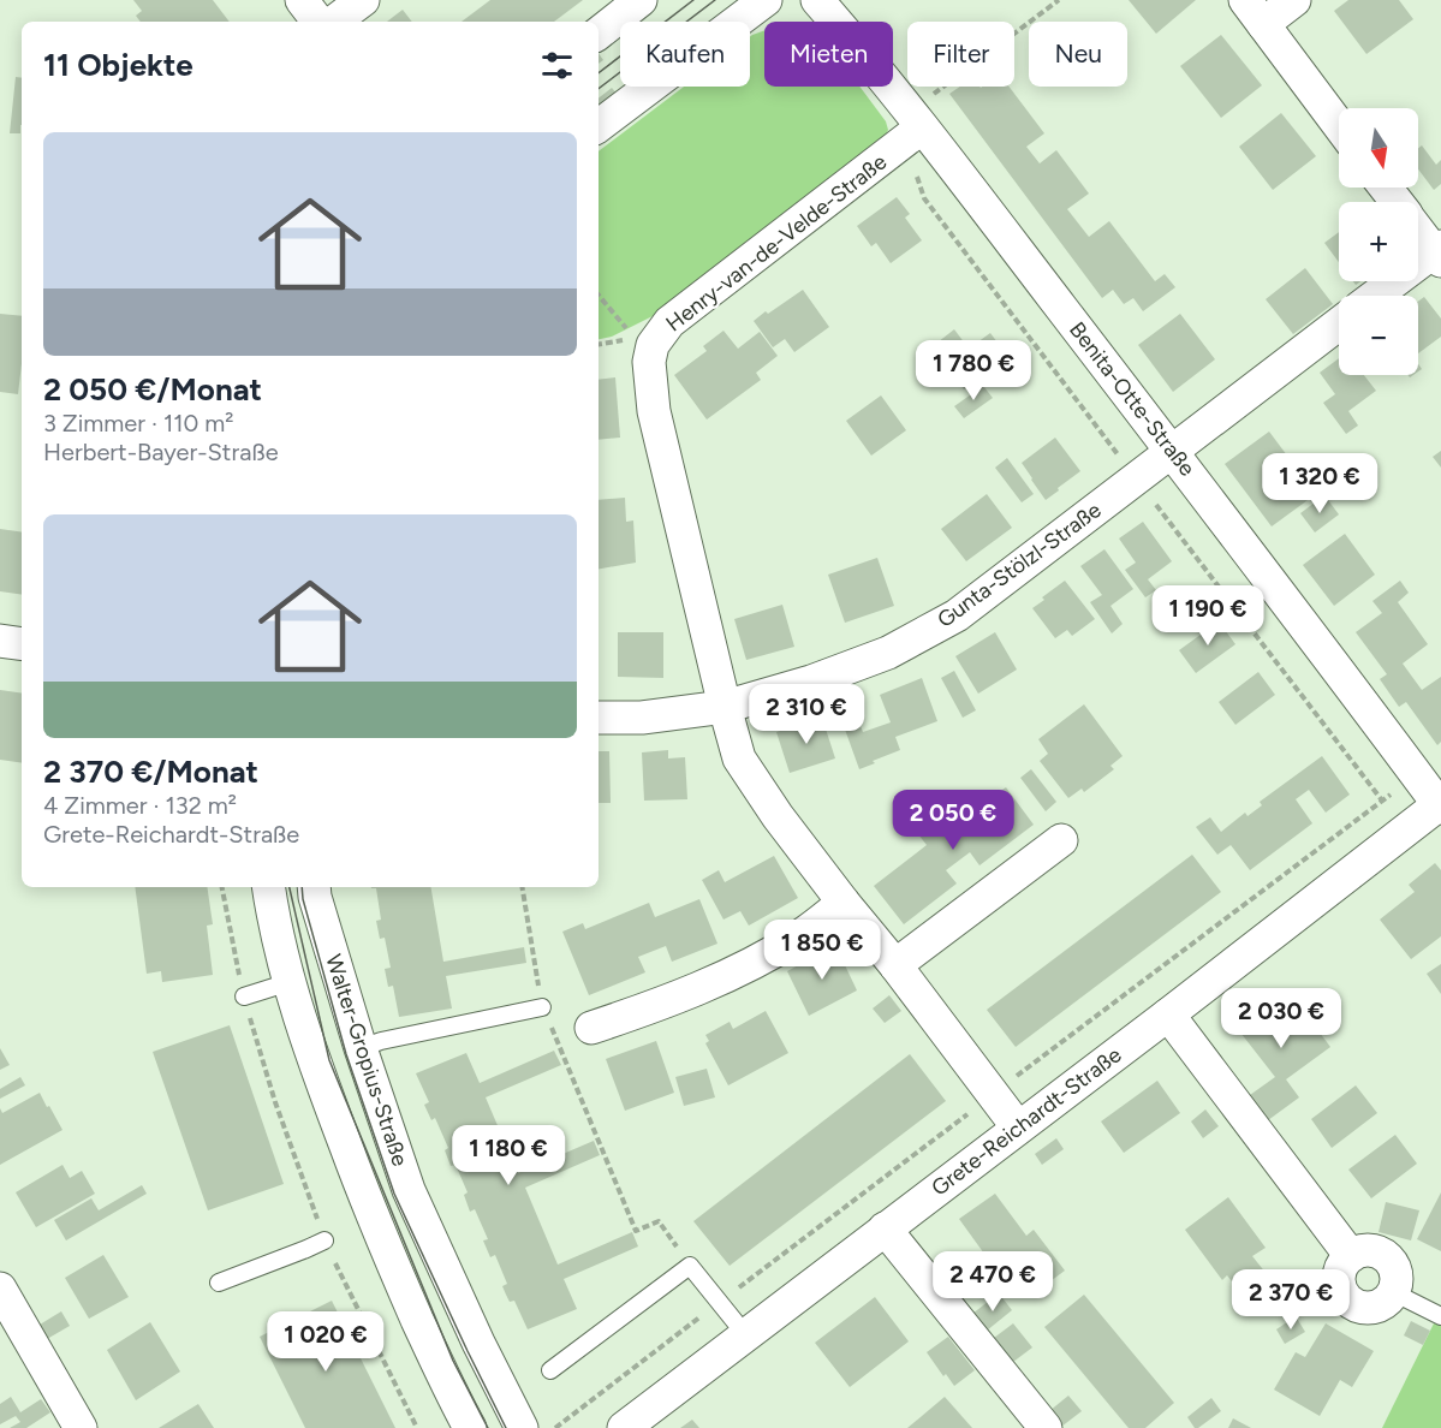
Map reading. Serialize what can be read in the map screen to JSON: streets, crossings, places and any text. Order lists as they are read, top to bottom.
{
  "streets": {
    "street": [
      "Henry-van-de-Velde-Straße",
      "Benita-Otte-Straße",
      "Gunta-Stölzl-Straße",
      "Walter-Gropius-Straße",
      "Grete-Reichardt-Straße"
    ]
  },
  "crossings": [
    ["Henry-van-de-Velde-Straße", "Benita-Otte-Straße"],
    ["Henry-van-de-Velde-Straße", "Gunta-Stölzl-Straße"],
    ["Henry-van-de-Velde-Straße", "Grete-Reichardt-Straße"],
    ["Benita-Otte-Straße", "Gunta-Stölzl-Straße"],
    ["Benita-Otte-Straße", "Grete-Reichardt-Straße"]
  ],
  "north": "bottom",
  "page": {
    "chip": [
      "Kaufen",
      "Mieten",
      "Filter",
      "Neu"
    ],
    "heading": "11 Objekte",
    "map_buttons": ["+", "−"],
    "list": [
      {
        "name": "2 050 €/Monat",
        "note": "3 Zimmer · 110 m² · Herbert-Bayer-Straße"
      },
      {
        "name": "2 370 €/Monat",
        "note": "4 Zimmer · 132 m² · Grete-Reichardt-Straße"
      }
    ],
    "price": [
      "1 780 €",
      "1 320 €",
      "1 190 €",
      "2 310 €",
      "2 050 €",
      "1 850 €",
      "2 030 €",
      "1 180 €",
      "2 470 €",
      "2 370 €",
      "1 020 €"
    ]
  }
}
